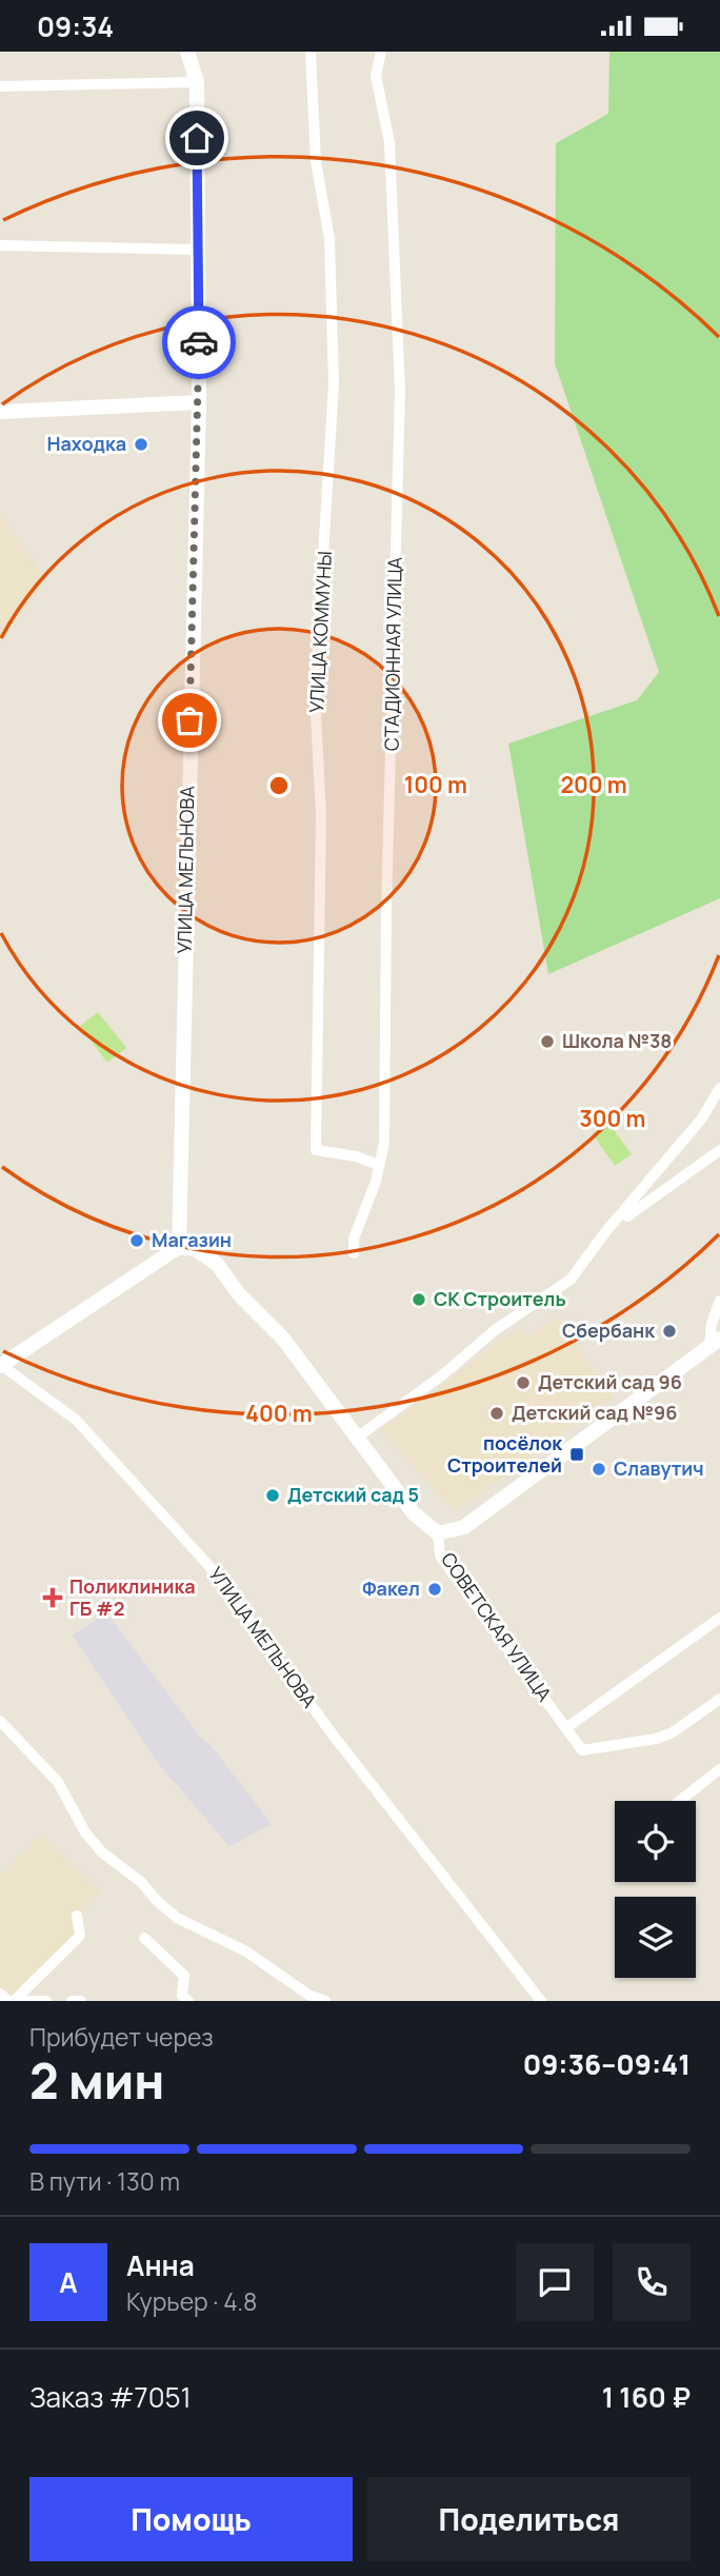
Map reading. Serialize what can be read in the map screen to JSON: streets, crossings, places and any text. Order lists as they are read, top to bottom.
{
  "streets": {
    "main road": ["УЛИЦА МЕЛЬНОВА", "СОВЕТСКАЯ УЛИЦА"],
    "street": ["УЛИЦА КОММУНЫ", "СТАДИОННАЯ УЛИЦА"]
  },
  "crossings": [
    ["УЛИЦА КОММУНЫ", "СТАДИОННАЯ УЛИЦА"],
    ["УЛИЦА МЕЛЬНОВА", "СОВЕТСКАЯ УЛИЦА"]
  ],
  "places": {
    "other": [
      "Находка",
      "Школа №38",
      "Магазин",
      "СК Строитель",
      "Сбербанк",
      "Детский сад 96",
      "Детский сад №96",
      "Славутич",
      "Детский сад 5",
      "Факел"
    ],
    "transit": ["посёлок Строителей"],
    "health": ["Поликлиника ГБ #2"]
  },
  "page": {
    "status": "09:34",
    "heading": ["2 мин", "Прибудет через", "09:36–09:41"],
    "panel": [
      "Анна",
      "Курьер · 4.8",
      "Заказ #7051",
      "1 160 ₽"
    ],
    "bar": "В пути · 130 m",
    "round": "А",
    "buttons": ["Помощь", "Поделиться"]
  },
  "rings": [
    "100 m",
    "200 m",
    "300 m",
    "400 m"
  ]
}
